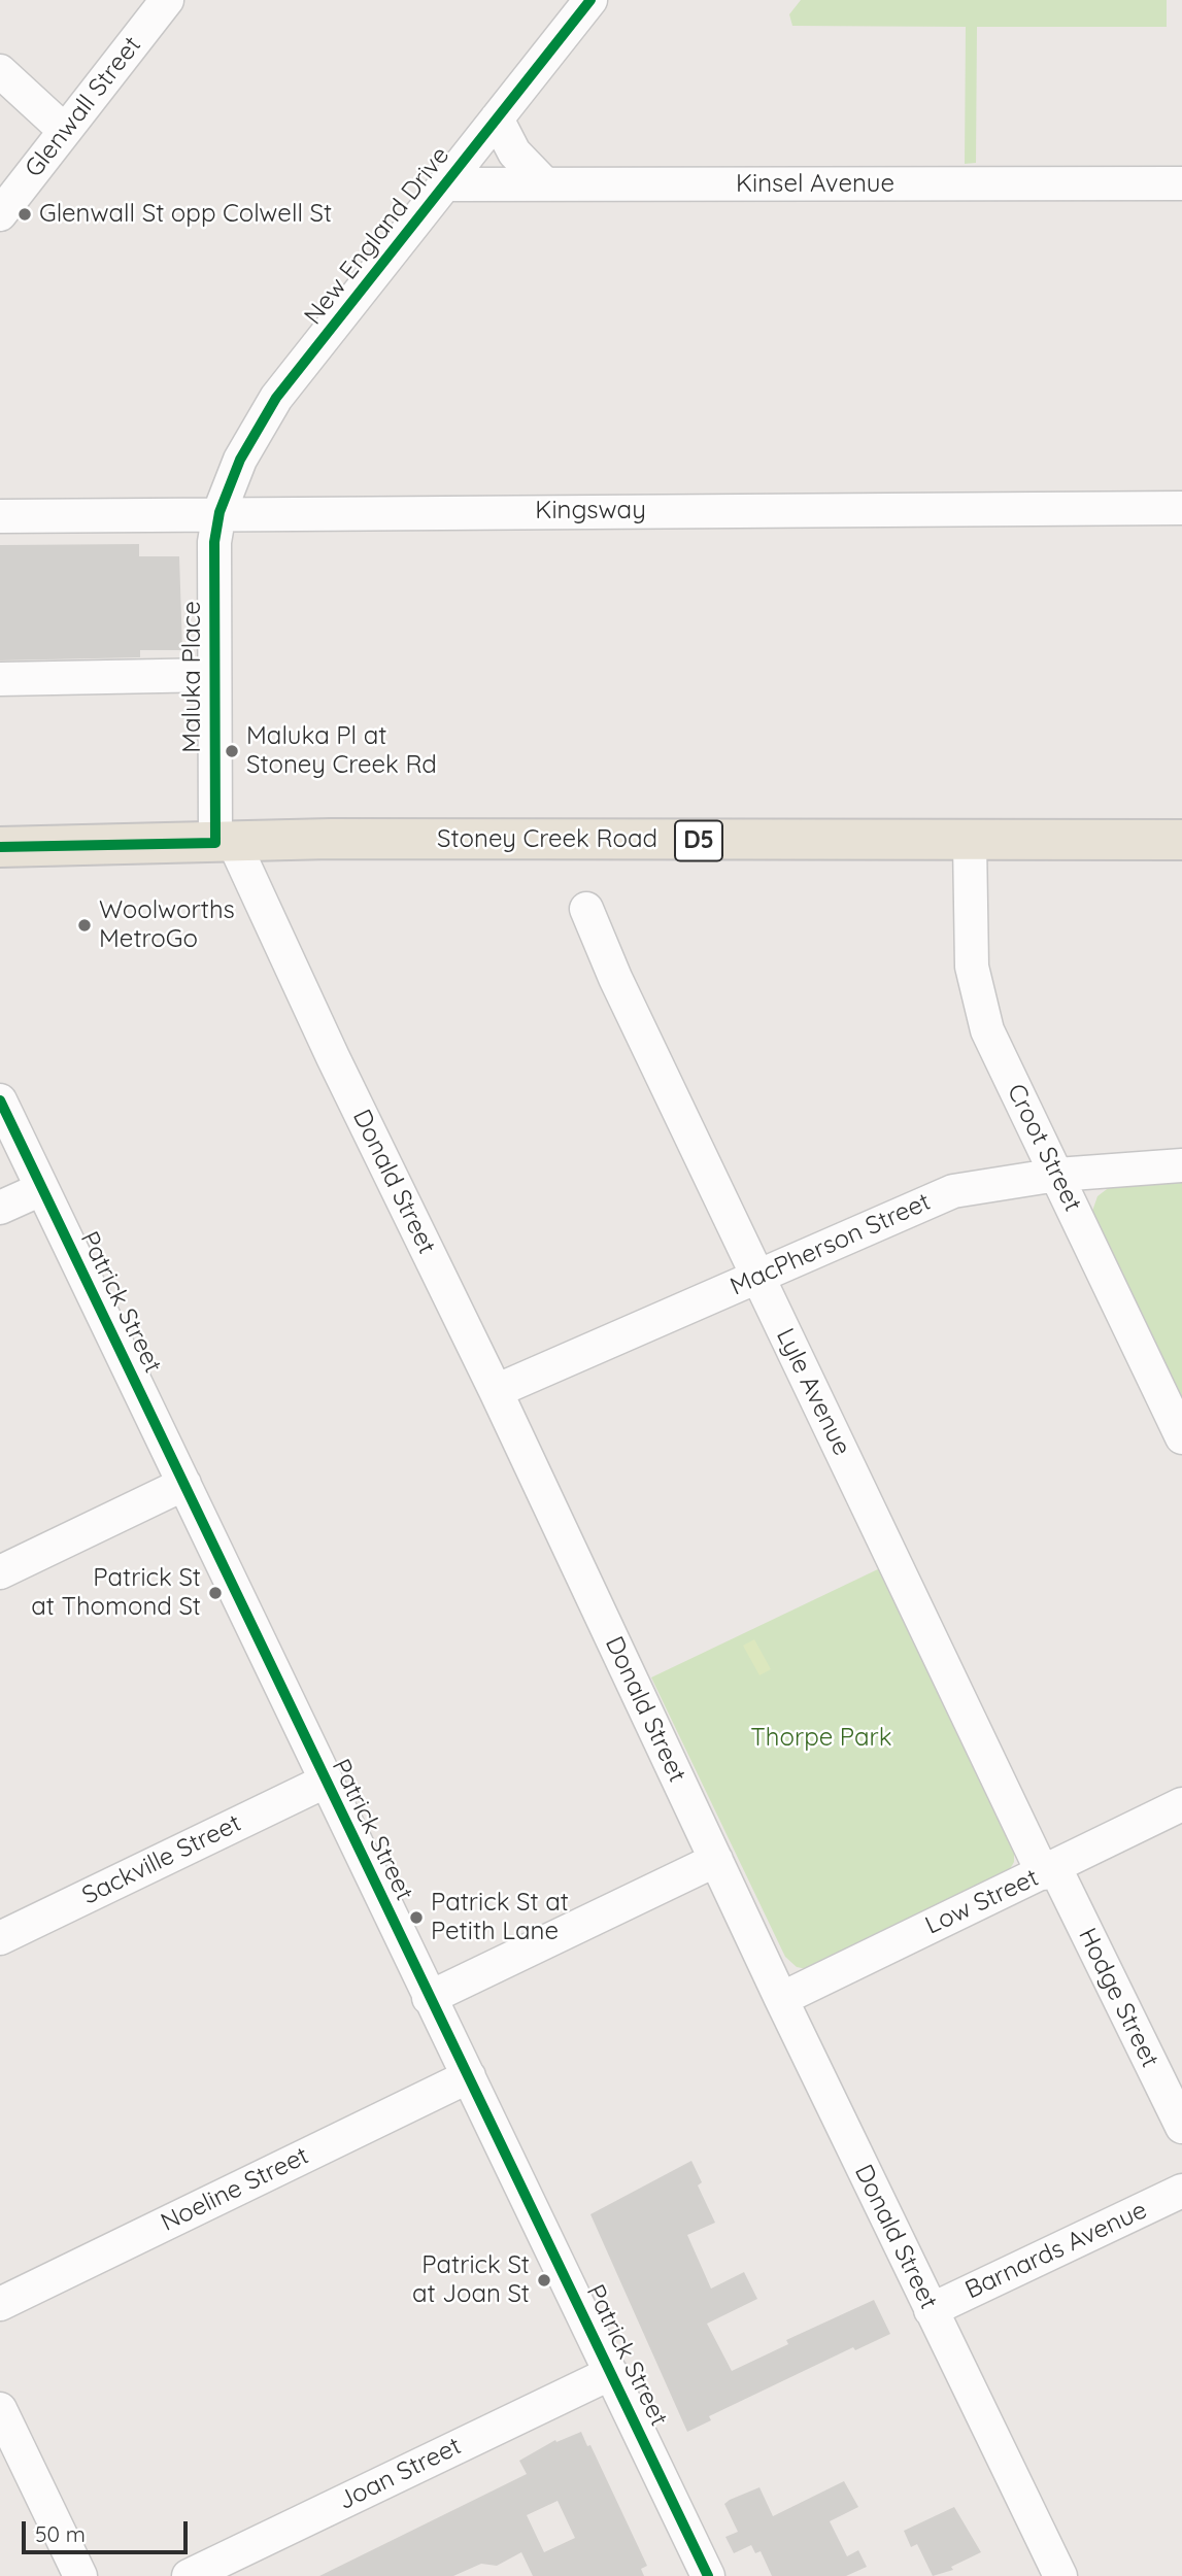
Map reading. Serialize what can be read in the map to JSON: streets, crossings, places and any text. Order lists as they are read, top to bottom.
{
  "streets": {
    "main road": ["Stoney Creek Road", "D5"],
    "street": [
      "Glenwall Street",
      "Kinsel Avenue",
      "New England Drive",
      "Kingsway",
      "Maluka Place",
      "Croot Street",
      "Donald Street",
      "MacPherson Street",
      "Patrick Street",
      "Lyle Avenue",
      "Sackville Street",
      "Low Street",
      "Hodge Street",
      "Noeline Street",
      "Barnards Avenue",
      "Joan Street"
    ]
  },
  "crossings": [
    ["Kinsel Avenue", "New England Drive"],
    ["New England Drive", "Kingsway"],
    ["New England Drive", "Maluka Place"],
    ["Kingsway", "Maluka Place"],
    ["Maluka Place", "Stoney Creek Road"],
    ["Maluka Place", "Donald Street"],
    ["Stoney Creek Road", "Croot Street"],
    ["Stoney Creek Road", "Donald Street"],
    ["Croot Street", "MacPherson Street"],
    ["Donald Street", "MacPherson Street"],
    ["Donald Street", "Low Street"],
    ["Donald Street", "Barnards Avenue"],
    ["MacPherson Street", "Lyle Avenue"],
    ["Patrick Street", "Sackville Street"],
    ["Patrick Street", "Noeline Street"],
    ["Patrick Street", "Joan Street"],
    ["Lyle Avenue", "Low Street"],
    ["Lyle Avenue", "Hodge Street"],
    ["Low Street", "Hodge Street"]
  ],
  "parks": ["Thorpe Park"],
  "places": [
    "Glenwall St opp Colwell St",
    "Maluka Pl at Stoney Creek Rd",
    "Woolworths MetroGo",
    "Patrick St at Thomond St",
    "Patrick St at Petith Lane",
    "Patrick St at Joan St"
  ],
  "scale_bar": "50 m"
}
